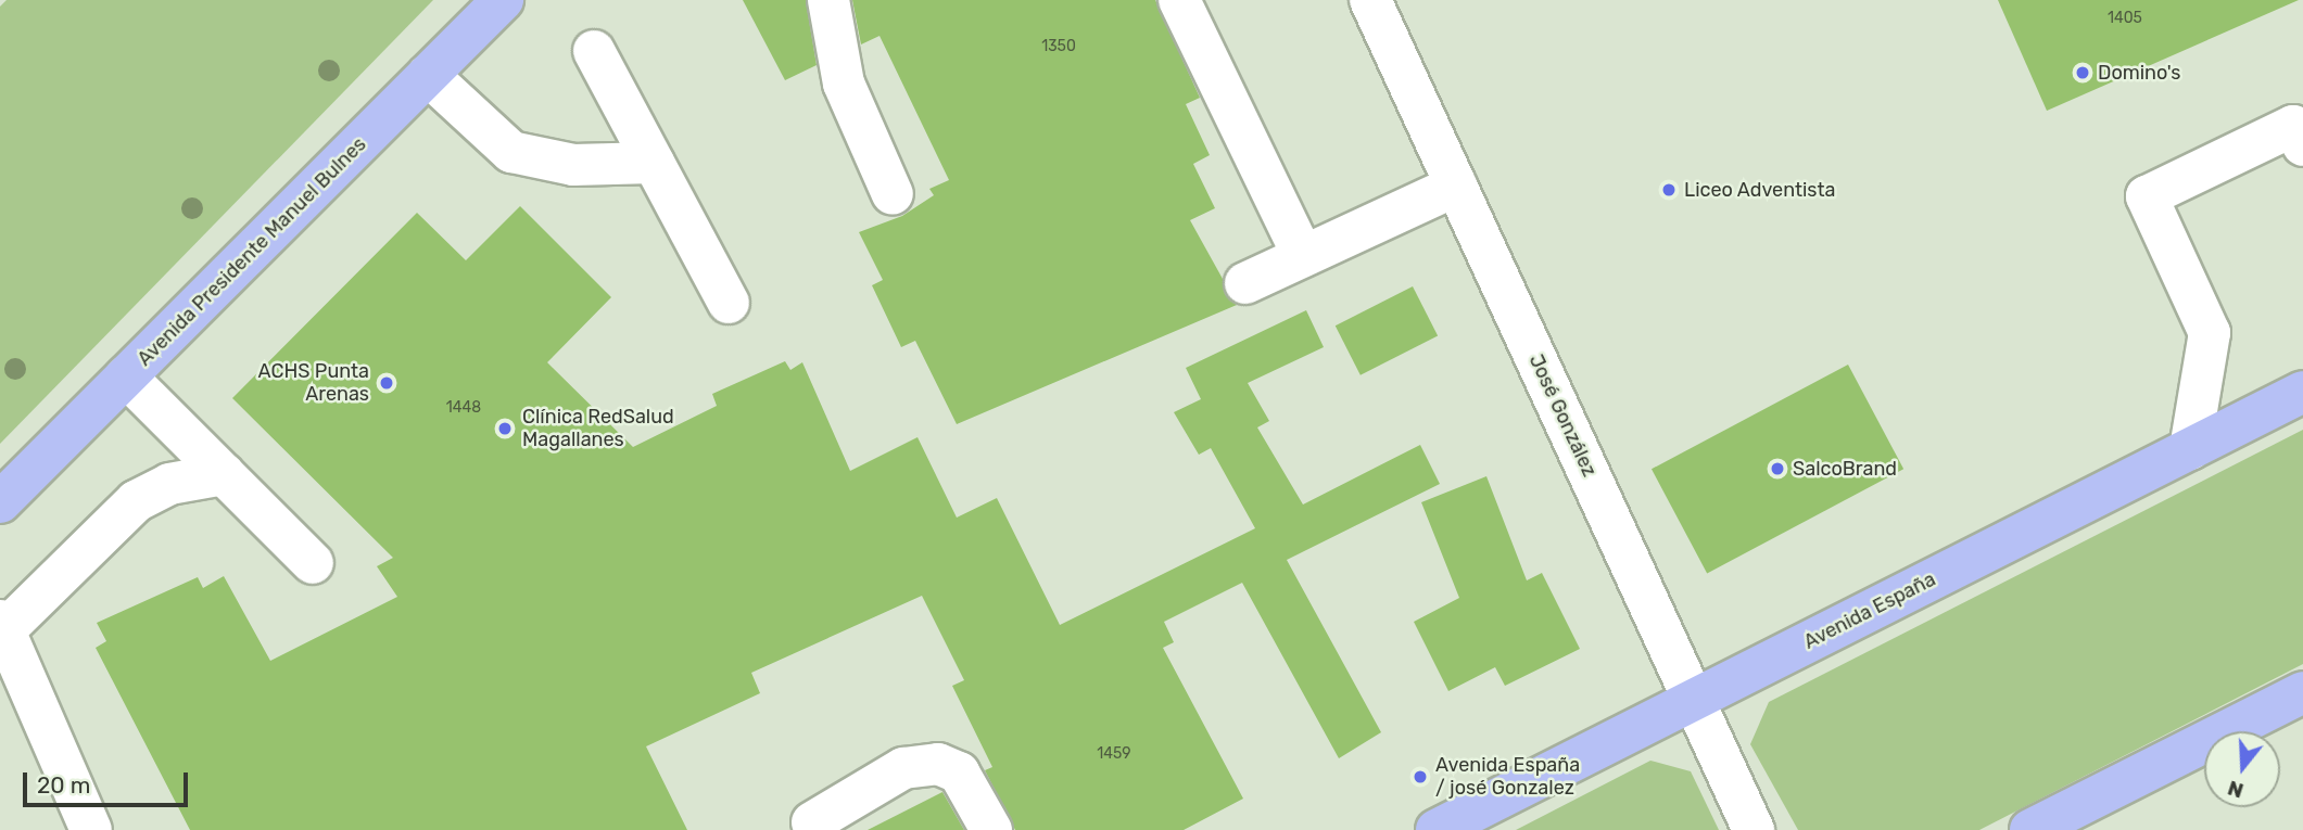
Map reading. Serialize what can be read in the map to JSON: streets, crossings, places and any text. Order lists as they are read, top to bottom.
{
  "streets": {
    "main road": ["Avenida Presidente Manuel Bulnes", "Avenida España"],
    "street": ["José González"]
  },
  "crossings": [
    ["José González", "Avenida España"]
  ],
  "places": [
    "Domino's",
    "Liceo Adventista",
    "ACHS Punta Arenas",
    "Clínica RedSalud Magallanes",
    "SalcoBrand",
    "Avenida España / josé Gonzalez"
  ],
  "house_numbers": [
    "1405",
    "1350",
    "1448",
    "1459"
  ],
  "scale_bar": "20 m",
  "north": "bottom"
}
